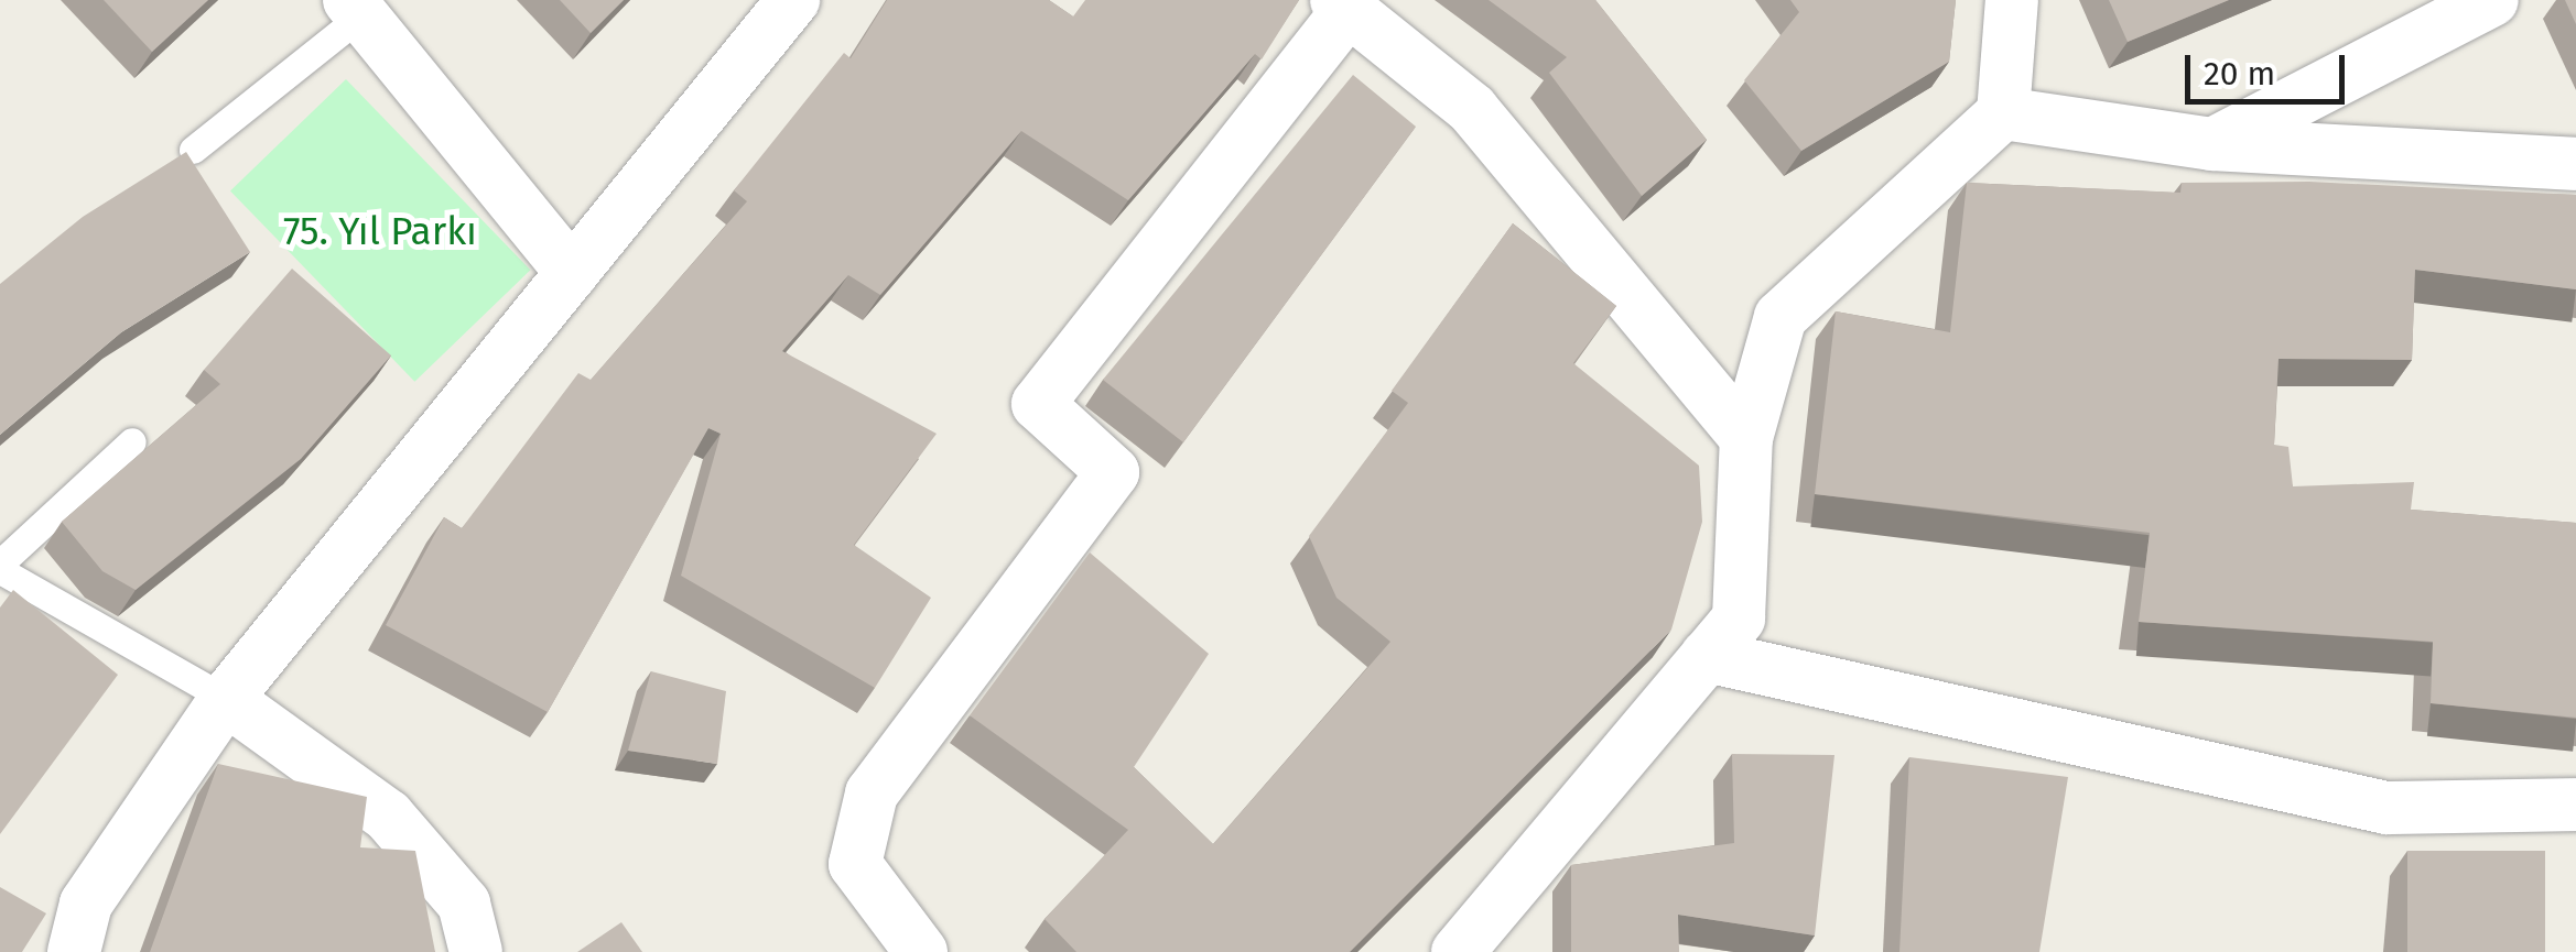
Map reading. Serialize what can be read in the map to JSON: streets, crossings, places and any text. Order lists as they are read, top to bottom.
{
  "parks": ["75. Yıl Parkı"],
  "scale_bar": "20 m"
}
